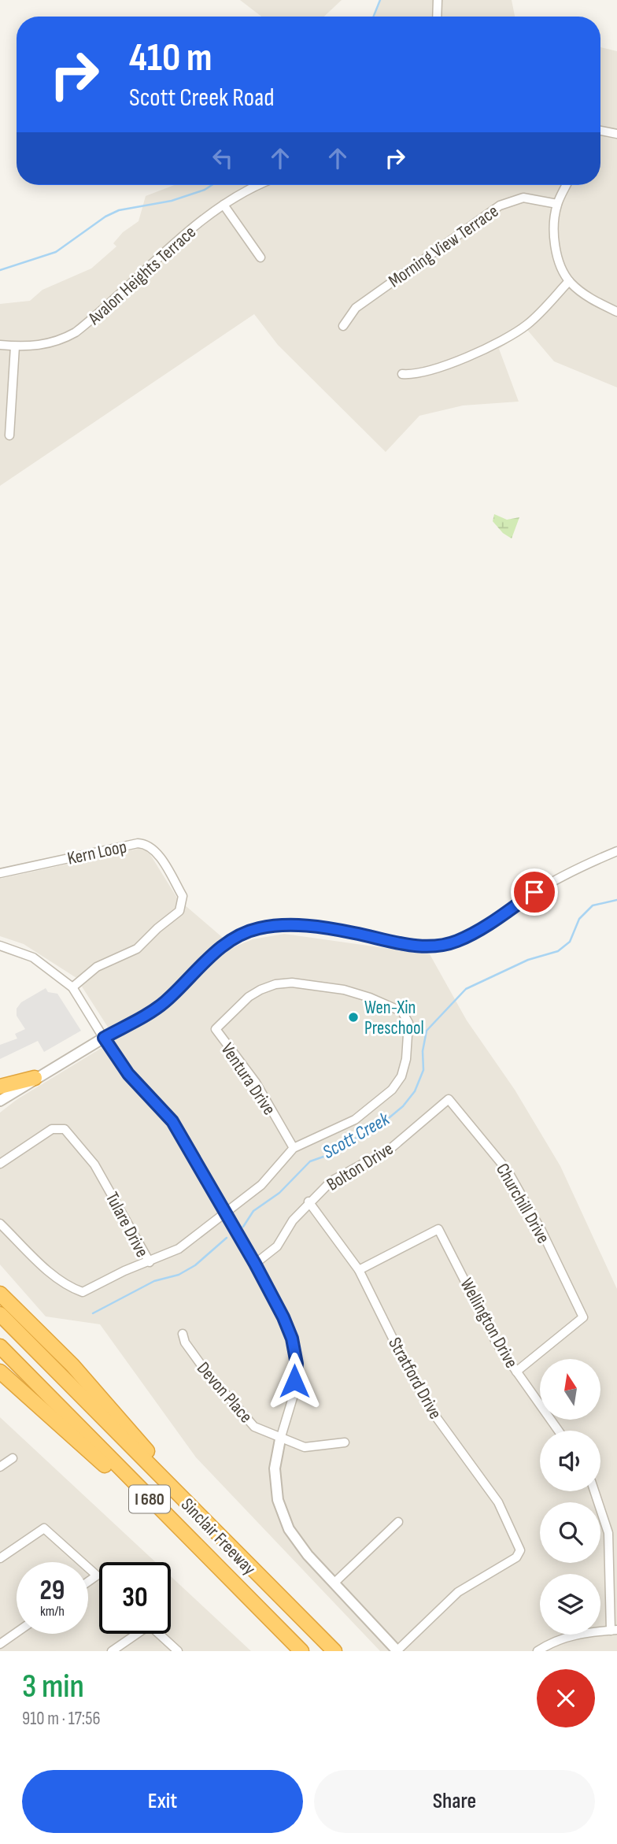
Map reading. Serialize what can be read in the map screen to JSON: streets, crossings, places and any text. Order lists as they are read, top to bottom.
{
  "streets": {
    "highway": ["I 680", "Sinclair Freeway"],
    "street": [
      "Morning View Terrace",
      "Avalon Heights Terrace",
      "Kern Loop",
      "Ventura Drive",
      "Bolton Drive",
      "Churchill Drive",
      "Tulare Drive",
      "Wellington Drive",
      "Stratford Drive",
      "Devon Place"
    ]
  },
  "crossings": [
    ["Bolton Drive", "Churchill Drive"],
    ["Bolton Drive", "Stratford Drive"],
    ["Churchill Drive", "Wellington Drive"],
    ["Wellington Drive", "Stratford Drive"]
  ],
  "water": ["Scott Creek"],
  "places": ["Wen-Xin Preschool"],
  "north": "top",
  "page": {
    "turn": ["410 m", "Scott Creek Road"],
    "speed": "29 km/h",
    "limit": "30",
    "heading": ["3 min", "910 m · 17:56"],
    "buttons": ["Exit", "Share"]
  }
}
